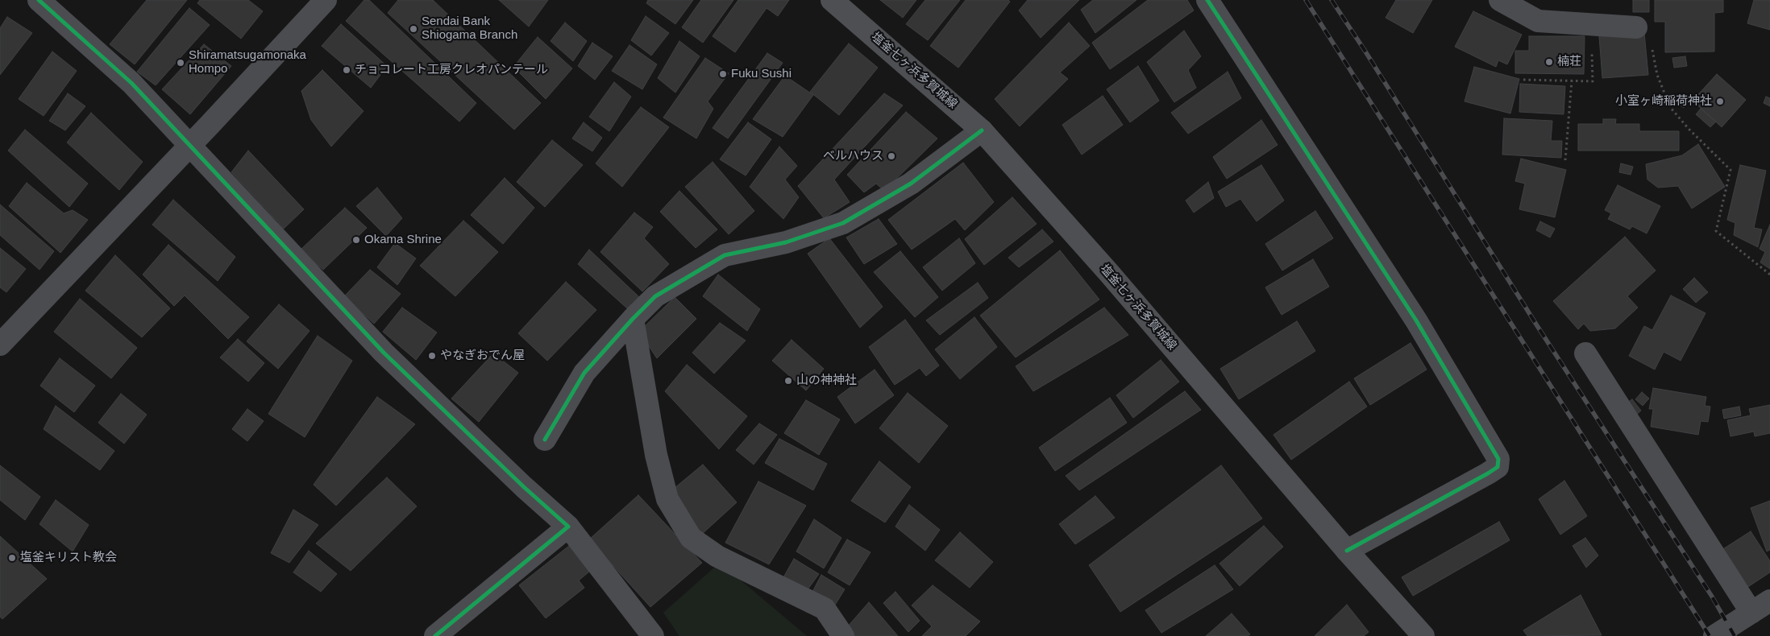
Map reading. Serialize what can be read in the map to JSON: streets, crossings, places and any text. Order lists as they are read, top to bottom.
{
  "streets": {
    "main road": ["塩釜七ヶ浜多賀城線"]
  },
  "places": [
    "Sendai Bank Shiogama Branch",
    "楠荘",
    "Shiramatsugamonaka Hompo",
    "チョコレート工房クレオパンテール",
    "Fuku Sushi",
    "小室ヶ崎稲荷神社",
    "ベルハウス",
    "Okama Shrine",
    "やなぎおでん屋",
    "山の神神社",
    "塩釜キリスト教会"
  ]
}
